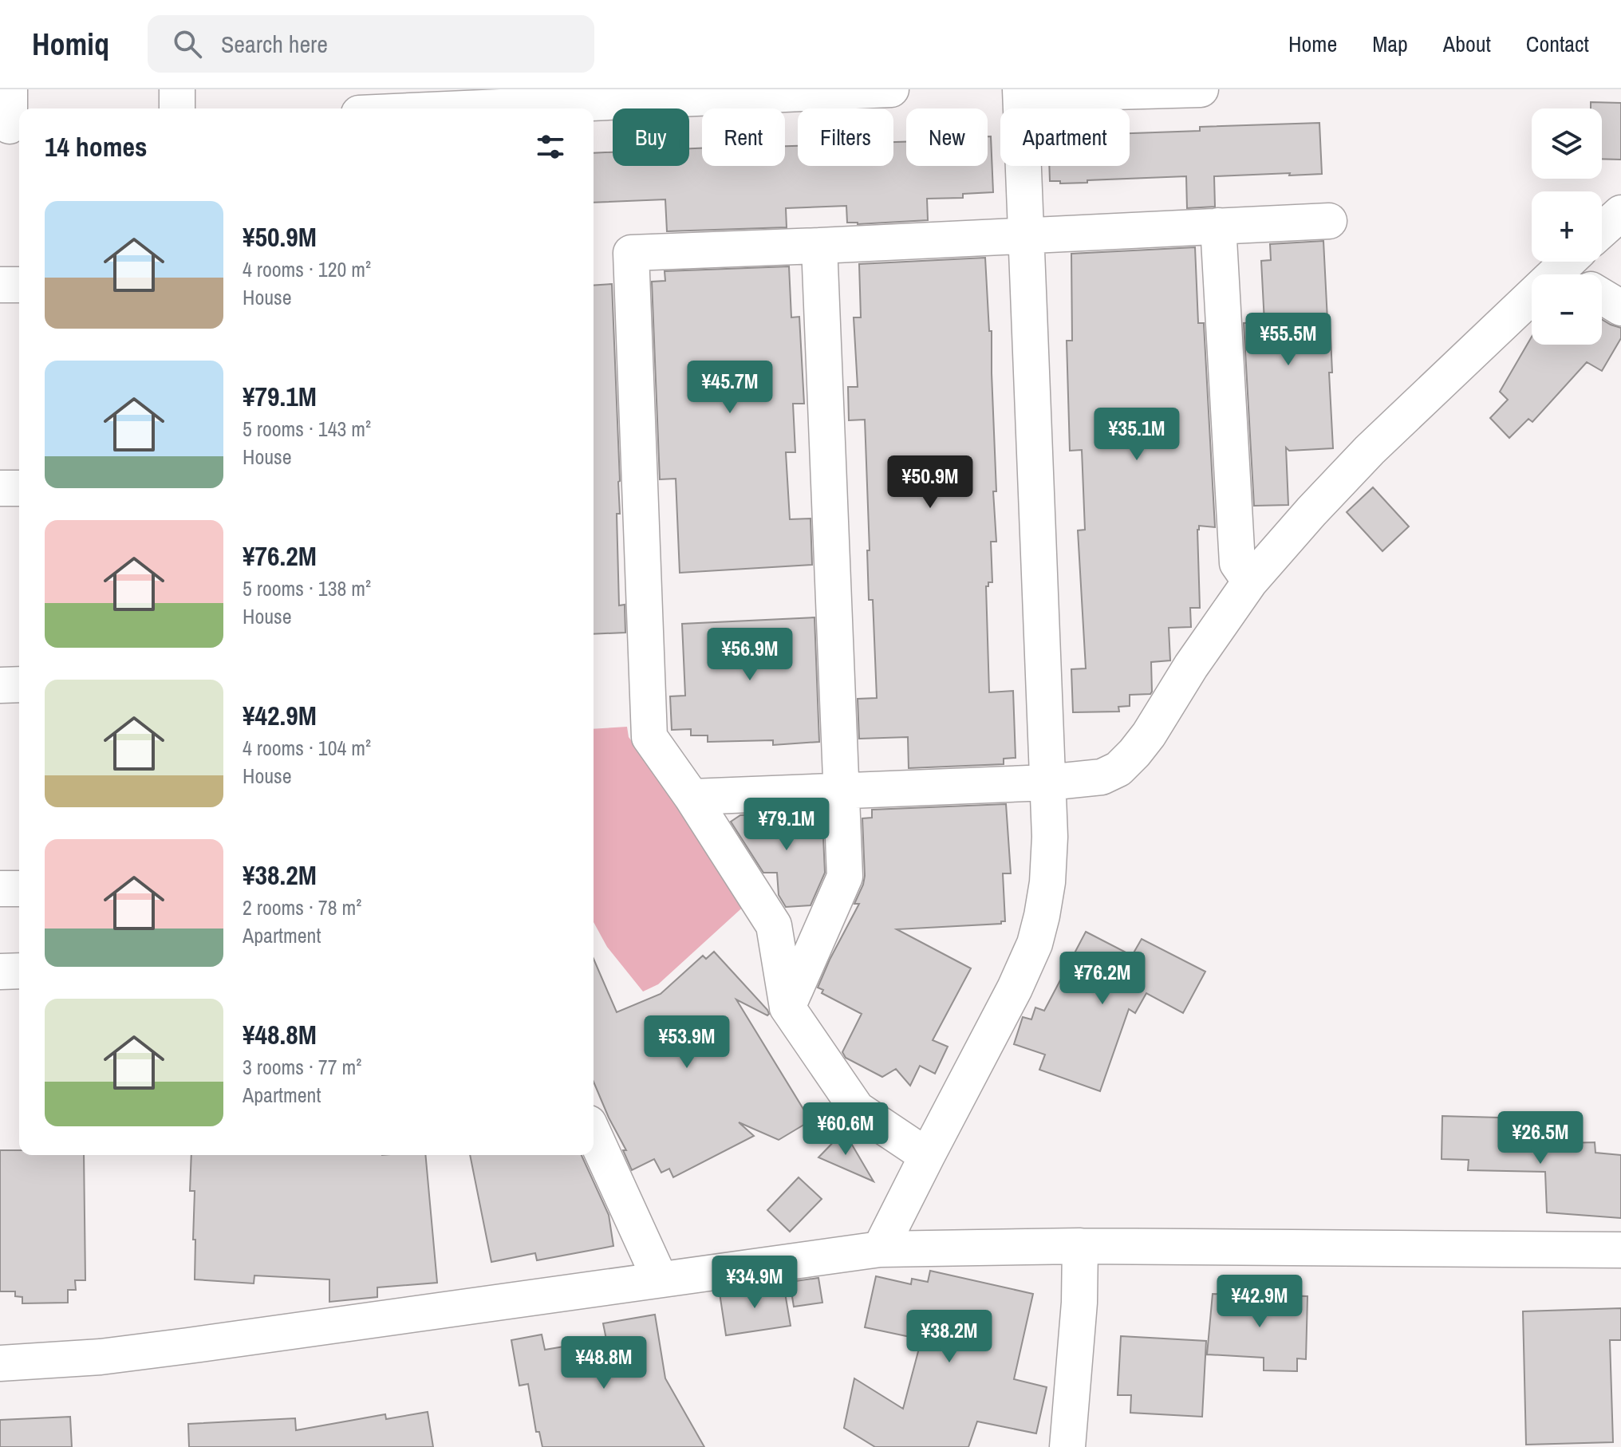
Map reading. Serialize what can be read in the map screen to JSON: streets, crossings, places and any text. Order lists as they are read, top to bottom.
{
  "page": {
    "header": "Homiq",
    "search": "Search here",
    "nav": [
      "Home",
      "Map",
      "About",
      "Contact"
    ],
    "map_buttons": ["+", "−"],
    "chip": [
      "Buy",
      "Rent",
      "Filters",
      "New",
      "Apartment"
    ],
    "heading": "14 homes",
    "list": [
      {
        "name": "¥50.9M",
        "note": "4 rooms · 120 m² · House"
      },
      {
        "name": "¥79.1M",
        "note": "5 rooms · 143 m² · House"
      },
      {
        "name": "¥76.2M",
        "note": "5 rooms · 138 m² · House"
      },
      {
        "name": "¥42.9M",
        "note": "4 rooms · 104 m² · House"
      },
      {
        "name": "¥38.2M",
        "note": "2 rooms · 78 m² · Apartment"
      },
      {
        "name": "¥48.8M",
        "note": "3 rooms · 77 m² · Apartment"
      }
    ],
    "price": [
      "¥55.5M",
      "¥45.7M",
      "¥35.1M",
      "¥50.9M",
      "¥56.9M",
      "¥79.1M",
      "¥76.2M",
      "¥53.9M",
      "¥60.6M",
      "¥26.5M",
      "¥34.9M",
      "¥42.9M",
      "¥38.2M",
      "¥48.8M"
    ]
  }
}
